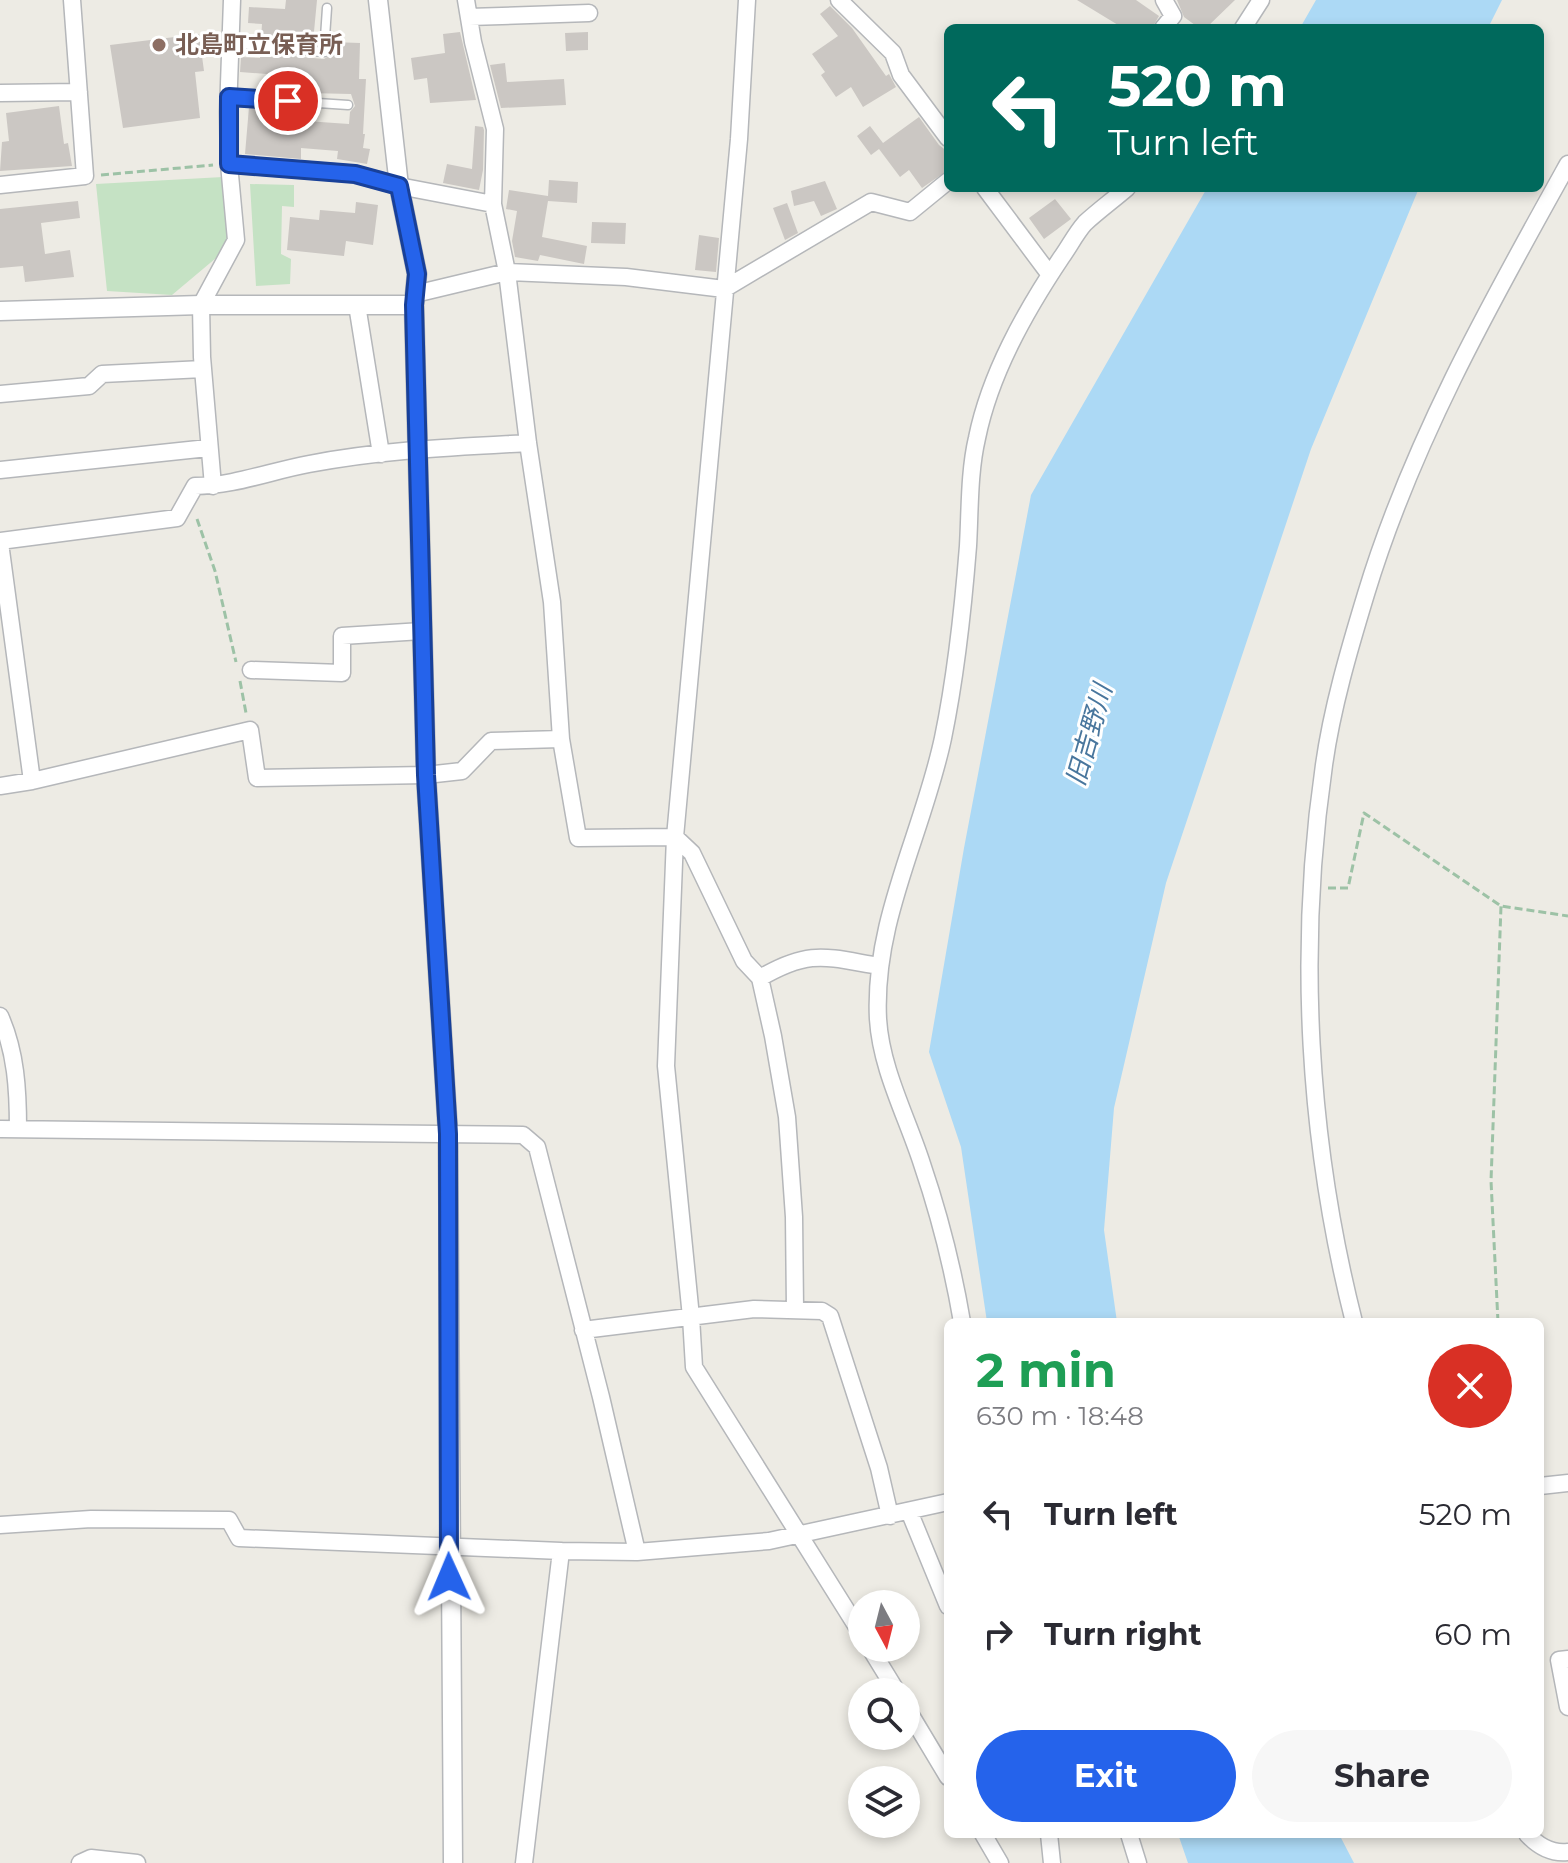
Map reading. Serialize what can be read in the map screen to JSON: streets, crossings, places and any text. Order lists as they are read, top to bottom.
{
  "water": ["旧吉野川"],
  "places": ["北島町立保育所"],
  "north": "bottom",
  "page": {
    "turn": ["520 m", "Turn left"],
    "heading": ["2 min", "630 m · 18:48"],
    "list": [
      {
        "name": "Turn left",
        "value": "520 m"
      },
      {
        "name": "Turn right",
        "value": "60 m"
      }
    ],
    "buttons": ["Exit", "Share"]
  }
}
